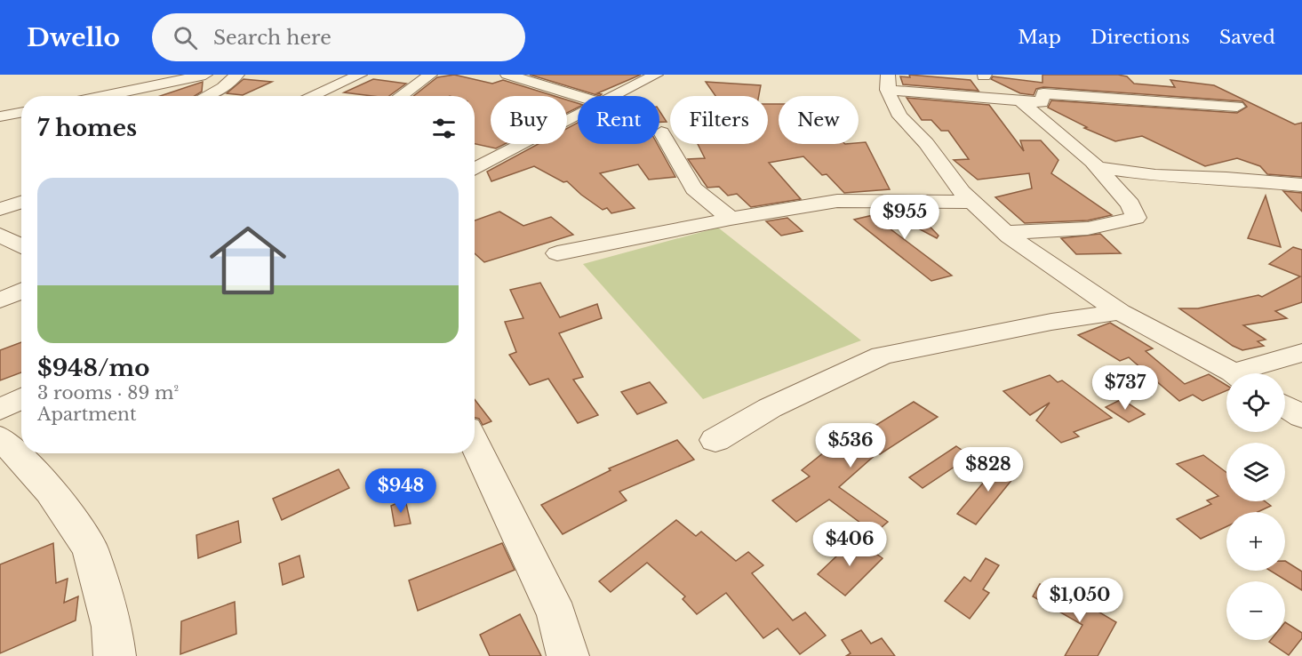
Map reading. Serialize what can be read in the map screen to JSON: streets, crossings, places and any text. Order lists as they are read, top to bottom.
{
  "page": {
    "header": "Dwello",
    "search": "Search here",
    "nav": ["Map", "Directions", "Saved"],
    "chip": [
      "Buy",
      "Rent",
      "Filters",
      "New"
    ],
    "heading": "7 homes",
    "list": [
      {
        "name": "$948/mo",
        "note": "3 rooms · 89 m² · Apartment"
      }
    ],
    "price": [
      "$955",
      "$737",
      "$536",
      "$828",
      "$948",
      "$406",
      "$1,050"
    ],
    "map_buttons": ["+", "−"]
  }
}
